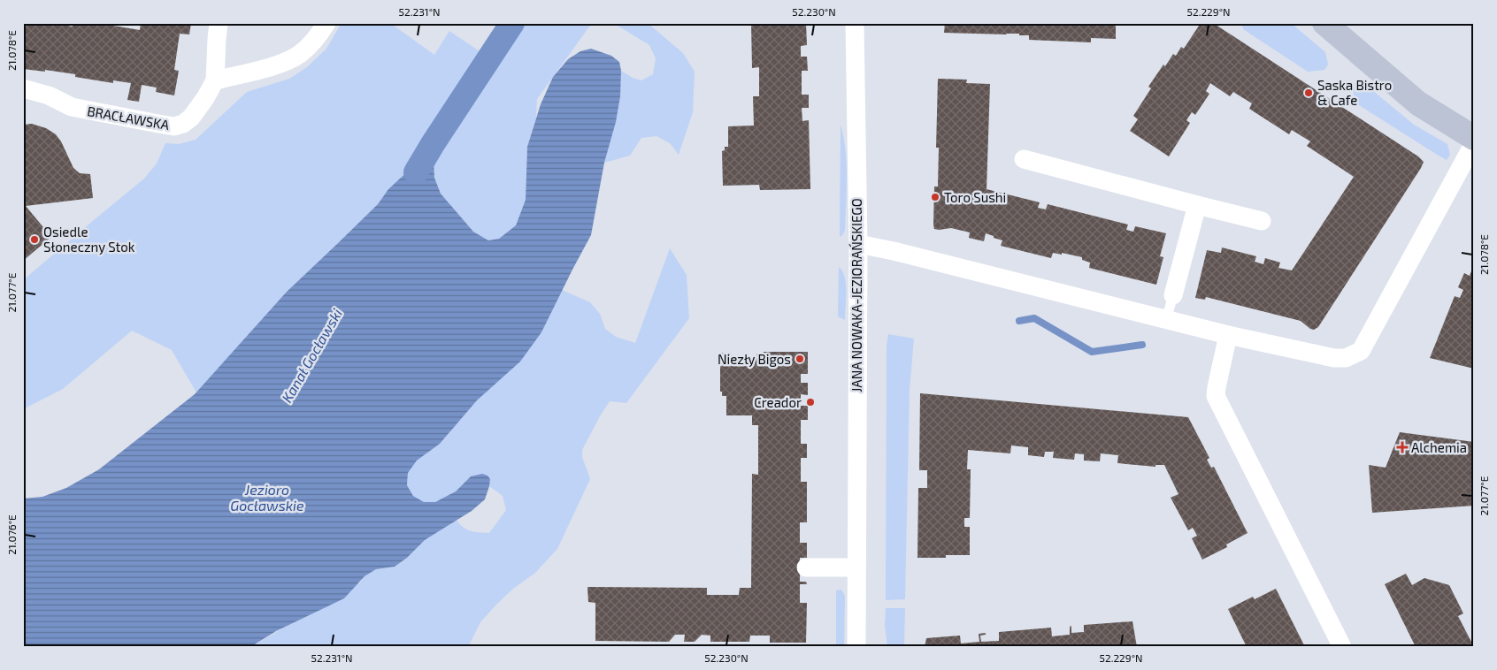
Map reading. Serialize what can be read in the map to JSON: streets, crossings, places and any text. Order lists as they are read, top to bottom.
{
  "streets": {
    "street": ["BRACŁAWSKA", "JANA NOWAKA-JEZIORAŃSKIEGO"]
  },
  "water": ["Kanał Gocławski", "Jezioro Gocławskie"],
  "places": {
    "other": [
      "Saska Bistro & Cafe",
      "Toro Sushi",
      "Osiedle Słoneczny Stok",
      "Niezły Bigos",
      "Creador"
    ],
    "health": ["Alchemia"]
  },
  "coordinates": [
    "52.231°N",
    "52.230°N",
    "52.229°N",
    "21.078°E",
    "21.077°E",
    "21.076°E"
  ]
}
